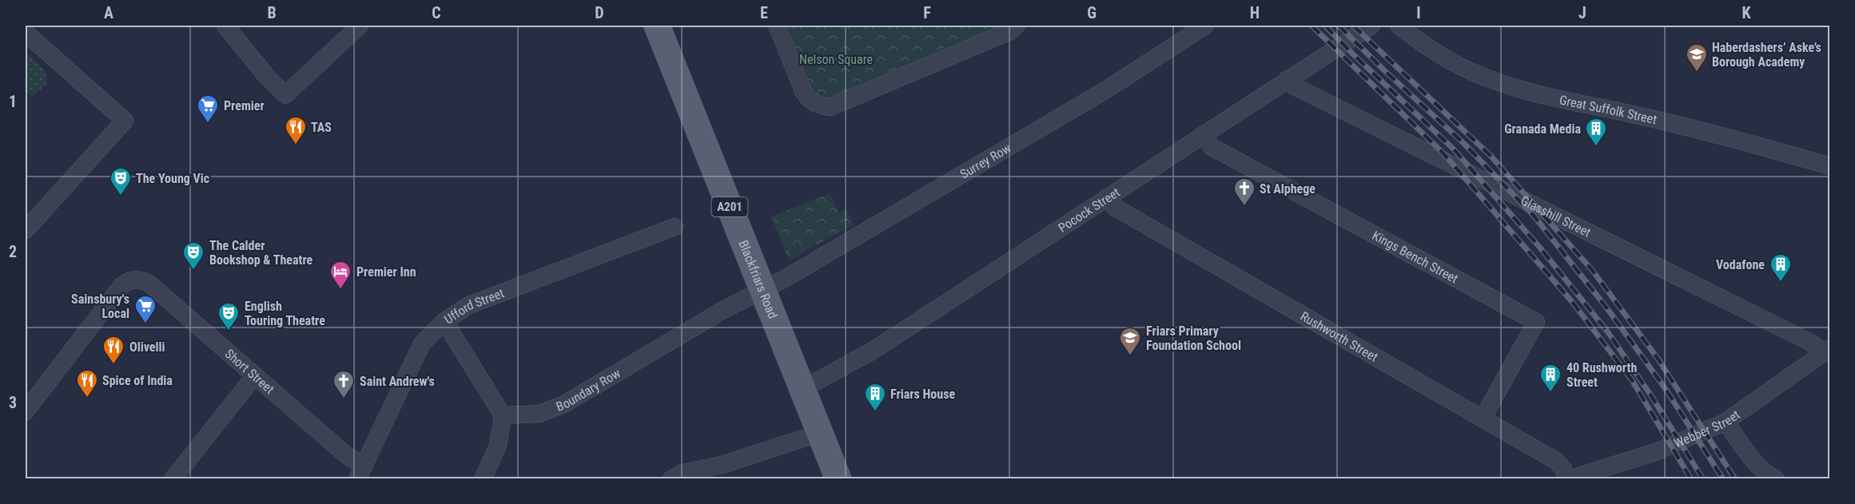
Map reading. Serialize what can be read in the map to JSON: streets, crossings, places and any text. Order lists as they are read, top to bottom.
{
  "streets": {
    "main road": ["A201", "Blackfriars Road"],
    "street": [
      "Great Suffolk Street",
      "Surrey Row",
      "Pocock Street",
      "Glasshill Street",
      "Kings Bench Street",
      "Ufford Street",
      "Rushworth Street",
      "Short Street",
      "Boundary Row",
      "Webber Street"
    ]
  },
  "crossings": [
    ["Surrey Row", "Blackfriars Road"],
    ["Surrey Row", "Boundary Row"],
    ["Pocock Street", "Glasshill Street"],
    ["Pocock Street", "Kings Bench Street"],
    ["Pocock Street", "Blackfriars Road"],
    ["Pocock Street", "Rushworth Street"],
    ["Glasshill Street", "Webber Street"],
    ["Kings Bench Street", "Rushworth Street"],
    ["Blackfriars Road", "Boundary Row"],
    ["Ufford Street", "Short Street"],
    ["Rushworth Street", "Webber Street"]
  ],
  "parks": ["Nelson Square"],
  "places": {
    "school or university": ["Haberdashers’ Aske’s Borough Academy", "Friars Primary Foundation School"],
    "supermarket": ["Premier", "Sainsbury's Local"],
    "restaurant": ["TAS", "Olivelli", "Spice of India"],
    "building": [
      "Granada Media",
      "Vodafone",
      "40 Rushworth Street",
      "Friars House"
    ],
    "theatre": ["The Young Vic", "The Calder Bookshop & Theatre", "English Touring Theatre"],
    "church": ["St Alphege", "Saint Andrew's"],
    "hotel": ["Premier Inn"]
  },
  "grid": {
    "columns": [
      "A",
      "B",
      "C",
      "D",
      "E",
      "F",
      "G",
      "H",
      "I",
      "J",
      "K"
    ],
    "rows": ["1", "2", "3"]
  }
}
